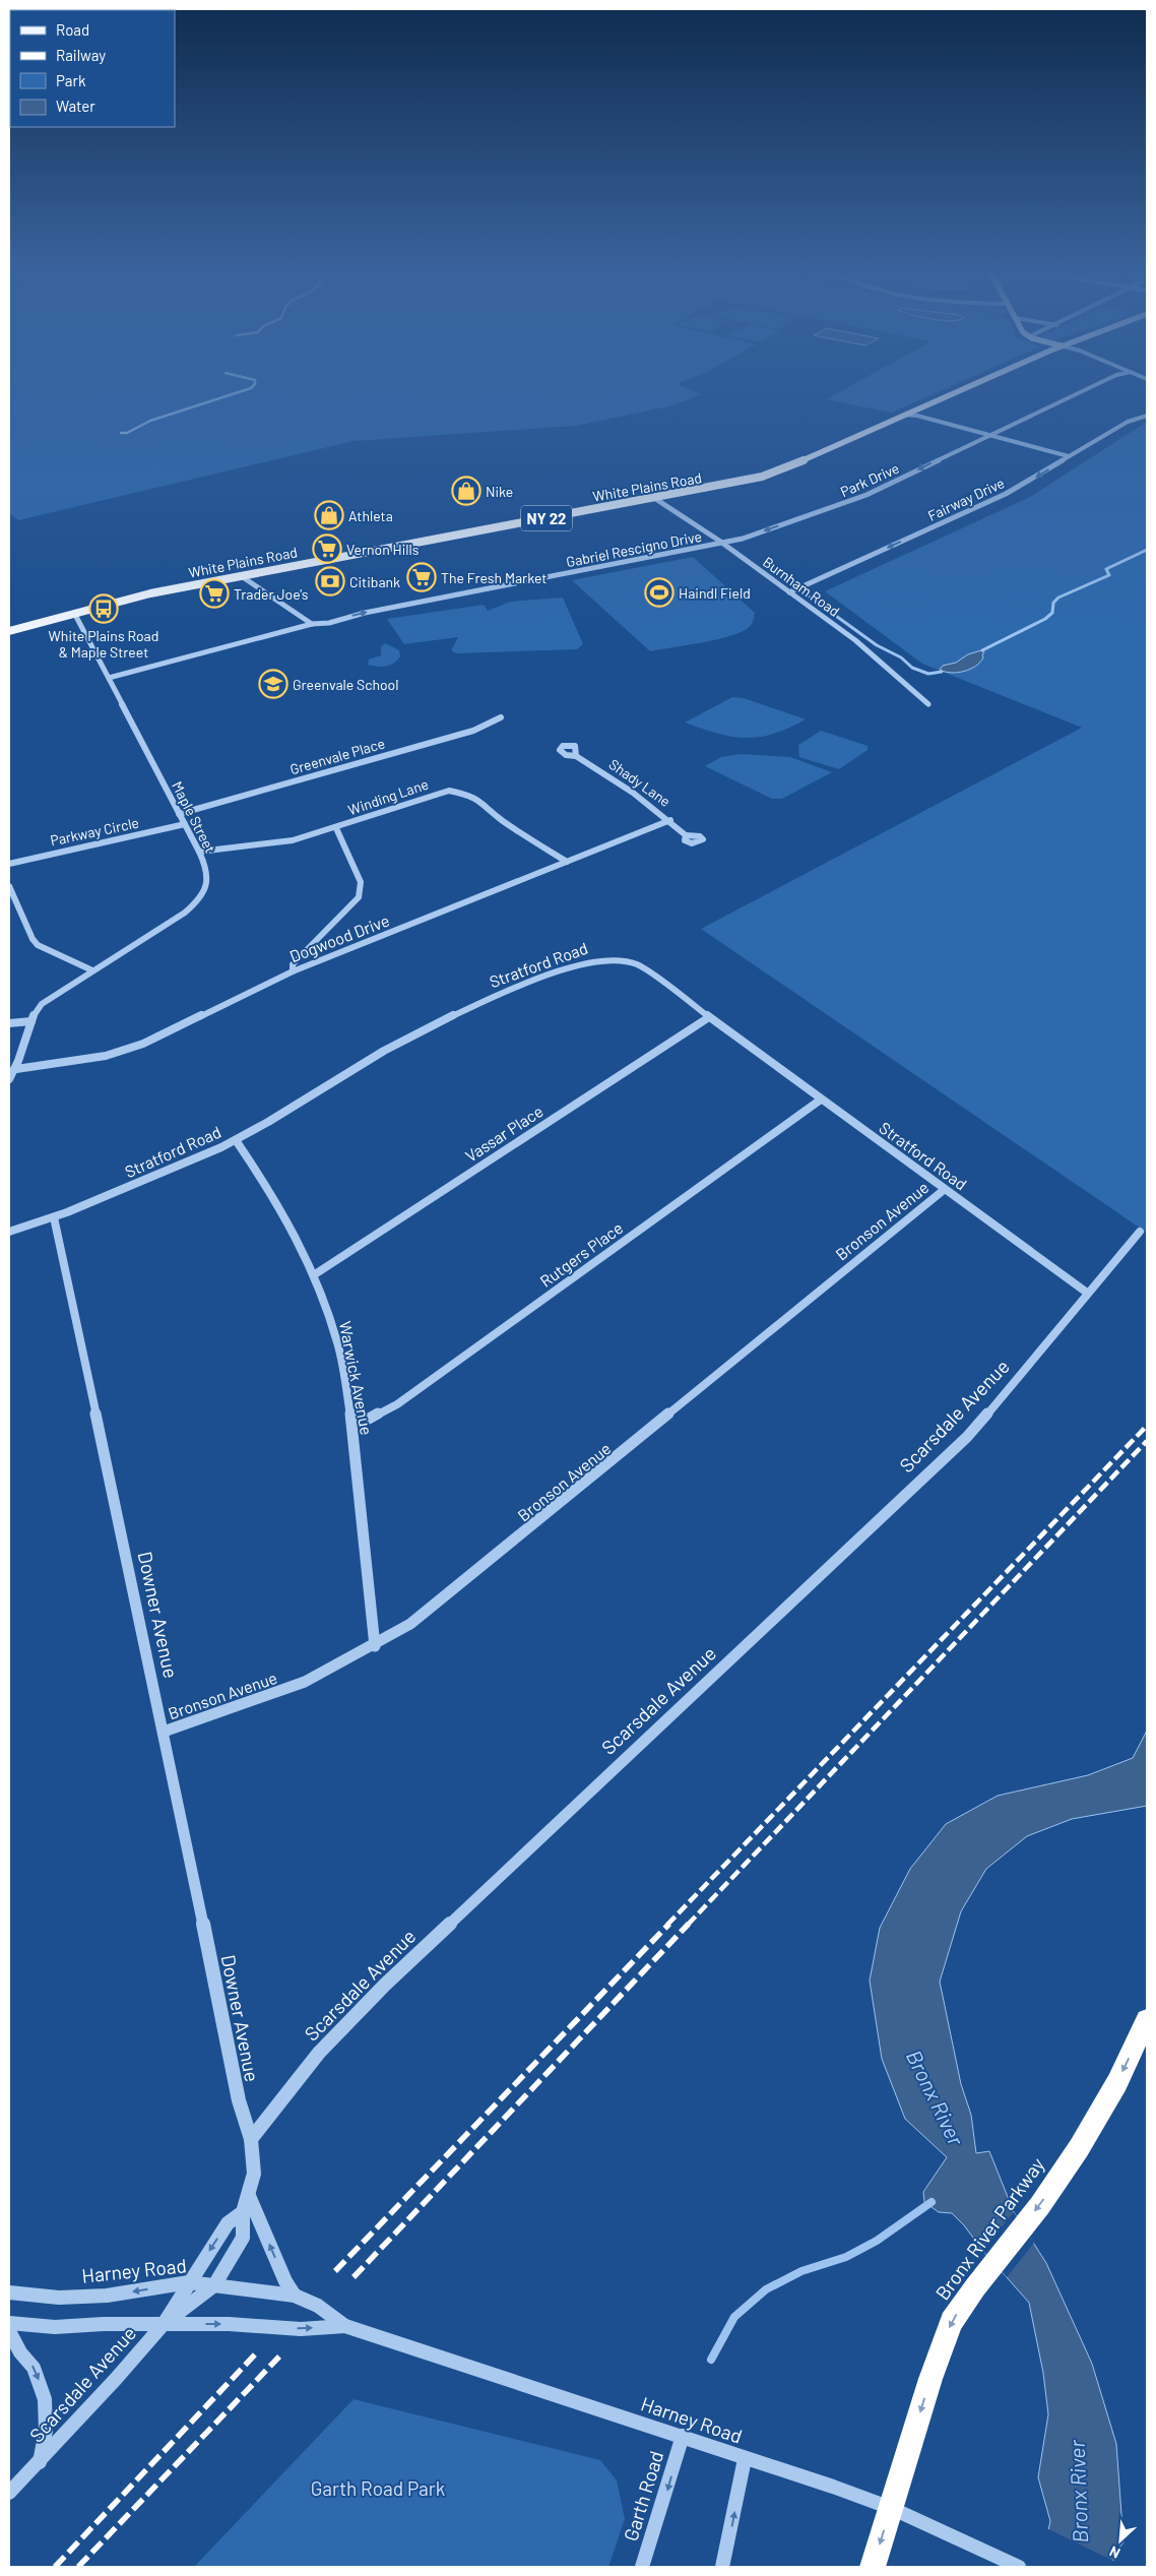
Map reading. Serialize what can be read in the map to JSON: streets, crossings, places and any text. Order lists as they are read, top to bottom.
{
  "streets": {
    "highway": ["Bronx River Parkway"],
    "main road": ["White Plains Road", "NY 22"],
    "street": [
      "Park Drive",
      "Fairway Drive",
      "Gabriel Rescigno Drive",
      "Burnham Road",
      "Greenvale Place",
      "Shady Lane",
      "Winding Lane",
      "Maple Street",
      "Parkway Circle",
      "Dogwood Drive",
      "Stratford Road",
      "Vassar Place",
      "Bronson Avenue",
      "Rutgers Place",
      "Warwick Avenue",
      "Scarsdale Avenue",
      "Downer Avenue",
      "Harney Road",
      "Garth Road"
    ]
  },
  "crossings": [
    ["Park Drive", "Gabriel Rescigno Drive"],
    ["Park Drive", "Burnham Road"],
    ["White Plains Road", "Burnham Road"],
    ["White Plains Road", "Maple Street"],
    ["Fairway Drive", "Burnham Road"],
    ["Gabriel Rescigno Drive", "Burnham Road"],
    ["Greenvale Place", "Maple Street"],
    ["Shady Lane", "Dogwood Drive"],
    ["Winding Lane", "Maple Street"],
    ["Winding Lane", "Dogwood Drive"],
    ["Maple Street", "Parkway Circle"],
    ["Maple Street", "Dogwood Drive"],
    ["Stratford Road", "Vassar Place"],
    ["Stratford Road", "Bronson Avenue"],
    ["Stratford Road", "Rutgers Place"],
    ["Stratford Road", "Warwick Avenue"],
    ["Stratford Road", "Scarsdale Avenue"],
    ["Stratford Road", "Downer Avenue"],
    ["Vassar Place", "Warwick Avenue"],
    ["Bronson Avenue", "Warwick Avenue"],
    ["Bronson Avenue", "Downer Avenue"],
    ["Rutgers Place", "Warwick Avenue"],
    ["Scarsdale Avenue", "Downer Avenue"],
    ["Scarsdale Avenue", "Harney Road"],
    ["Bronx River Parkway", "Harney Road"],
    ["Harney Road", "Garth Road"]
  ],
  "one_way": [
    "Park Drive",
    "Fairway Drive",
    "Gabriel Rescigno Drive",
    "Bronx River Parkway"
  ],
  "water": ["Bronx River"],
  "parks": ["Garth Road Park"],
  "places": {
    "shop": ["Nike", "Athleta"],
    "supermarket": ["Vernon Hills", "The Fresh Market", "Trader Joe's"],
    "bank": ["Citibank"],
    "sports": ["Haindl Field"],
    "bus stop": ["White Plains Road & Maple Street"],
    "school or university": ["Greenvale School"]
  },
  "legend": [
    "Road",
    "Railway",
    "Park",
    "Water"
  ],
  "north": "bottom left"
}
